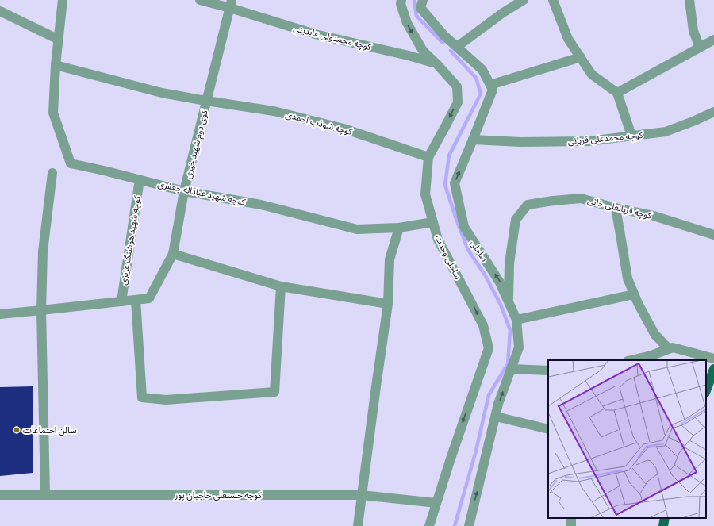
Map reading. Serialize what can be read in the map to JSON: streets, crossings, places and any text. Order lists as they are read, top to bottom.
{
  "streets": {
    "street": [
      "کوچه محمدولی عابدینی",
      "کوچه شوذب احمدی",
      "کوچه محمدعلی قربانی",
      "کوی دوم شهید خیری",
      "کوچه شهید عباداله جعفری",
      "کوچه قربانعلی خانی",
      "کوچه شهید هوشنگ عزیزی",
      "ساحلی",
      "ساحلی وحدت",
      "کوچه حسنعلی حاجیان پور"
    ]
  },
  "crossings": [
    ["کوچه محمدولی عابدینی", "کوی دوم شهید خیری"],
    ["کوچه محمدولی عابدینی", "ساحلی وحدت"],
    ["کوچه شوذب احمدی", "کوی دوم شهید خیری"],
    ["کوچه شوذب احمدی", "ساحلی وحدت"],
    ["کوچه محمدعلی قربانی", "ساحلی"],
    ["کوی دوم شهید خیری", "کوچه شهید عباداله جعفری"],
    ["کوی دوم شهید خیری", "کوچه شهید هوشنگ عزیزی"],
    ["کوچه شهید عباداله جعفری", "کوچه شهید هوشنگ عزیزی"],
    ["کوچه شهید عباداله جعفری", "ساحلی وحدت"],
    ["کوچه قربانعلی خانی", "ساحلی"],
    ["ساحلی وحدت", "کوچه حسنعلی حاجیان پور"]
  ],
  "one_way": ["ساحلی", "ساحلی وحدت"],
  "places": ["سالن اجتماعات"]
}
